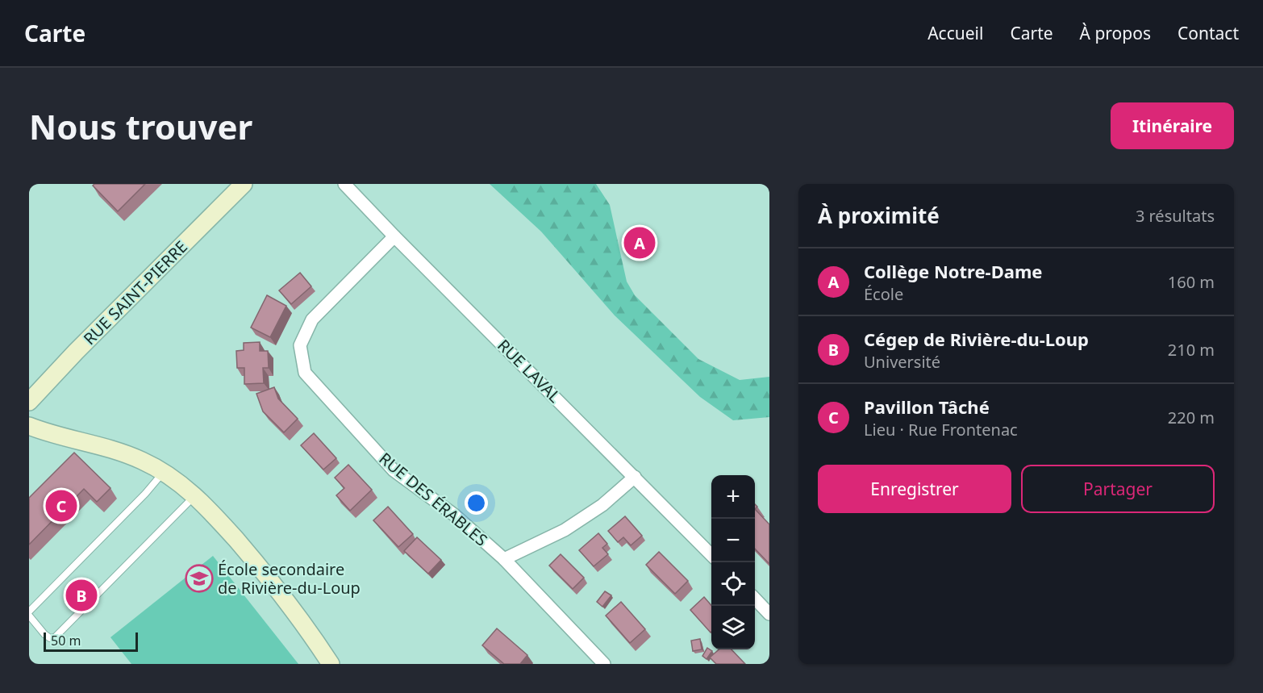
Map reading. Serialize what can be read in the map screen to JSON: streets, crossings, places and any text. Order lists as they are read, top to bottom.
{
  "streets": {
    "street": ["RUE SAINT-PIERRE", "RUE LAVAL", "RUE DES ÉRABLES"]
  },
  "crossings": [
    ["RUE LAVAL", "RUE DES ÉRABLES"]
  ],
  "places": {
    "school or university": ["École secondaire de Rivière-du-Loup"]
  },
  "scale_bar": "50 m",
  "page": {
    "header": "Carte",
    "nav": [
      "Accueil",
      "Carte",
      "À propos",
      "Contact"
    ],
    "buttons": [
      "Itinéraire",
      ["Enregistrer", "Partager"]
    ],
    "title": "Nous trouver",
    "heading": ["À proximité", "3 résultats"],
    "pins": ["A", "C", "B"],
    "list": [
      {
        "mark": "A",
        "name": "Collège Notre-Dame",
        "note": "École",
        "value": "160 m"
      },
      {
        "mark": "B",
        "name": "Cégep de Rivière-du-Loup",
        "note": "Université",
        "value": "210 m"
      },
      {
        "mark": "C",
        "name": "Pavillon Tâché",
        "note": "Lieu · Rue Frontenac",
        "value": "220 m"
      }
    ],
    "map_buttons": ["+", "−"],
    "scale": "50 m"
  }
}
